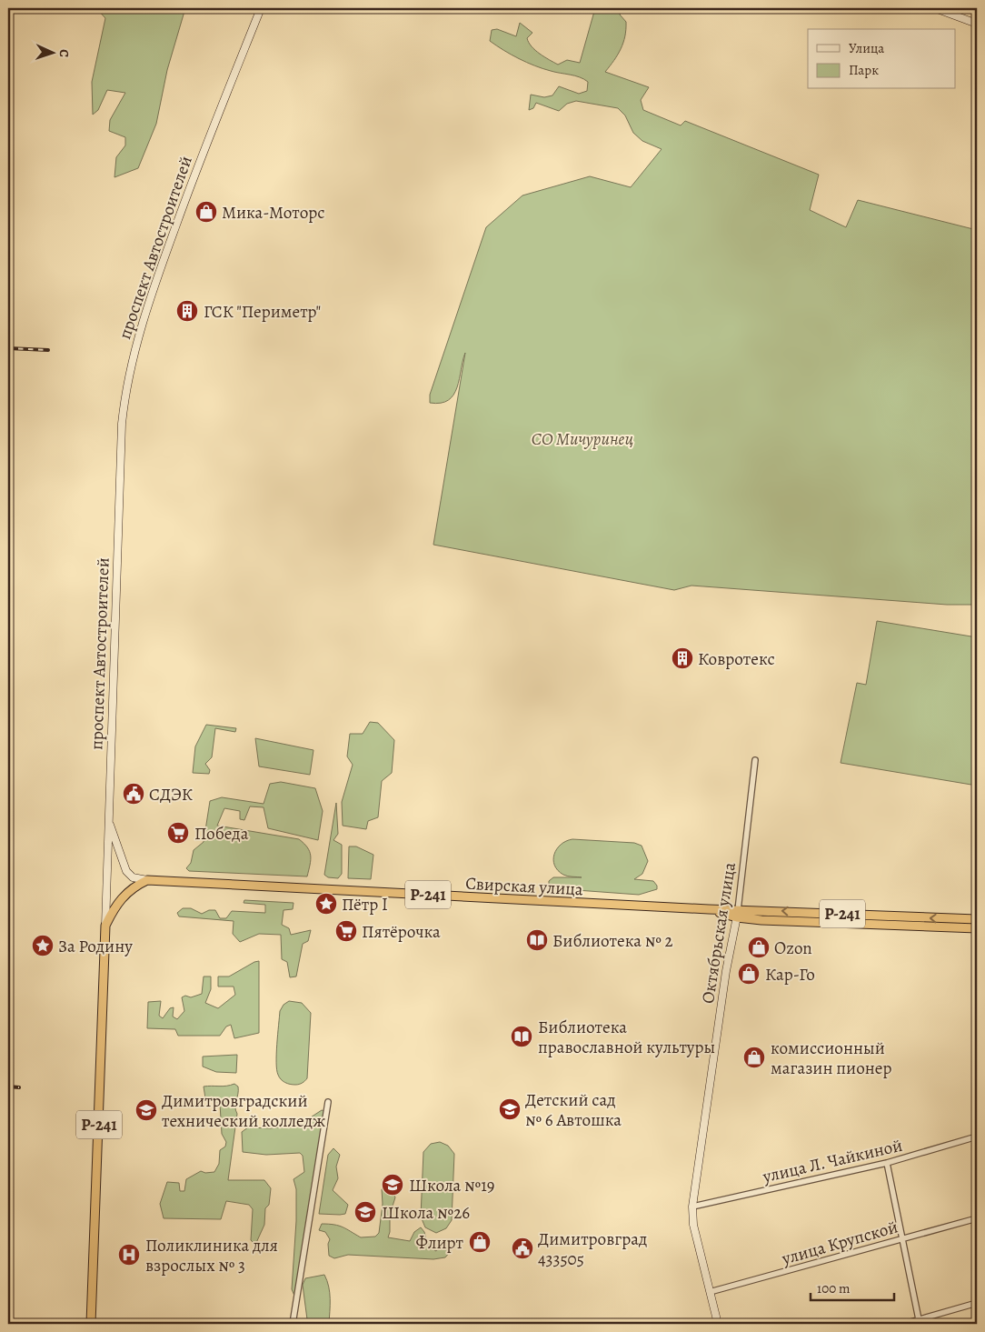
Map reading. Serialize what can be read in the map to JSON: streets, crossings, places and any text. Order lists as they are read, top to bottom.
{
  "streets": {
    "highway": ["проспект Автостроителей", "Свирская улица", "Р-241"],
    "main road": ["Октябрьская улица"],
    "street": ["улица Л. Чайкиной", "улица Крупской"]
  },
  "crossings": [
    ["проспект Автостроителей", "Свирская улица"],
    ["проспект Автостроителей", "Р-241"],
    ["Свирская улица", "Р-241"],
    ["Свирская улица", "Октябрьская улица"],
    ["Р-241", "Октябрьская улица"],
    ["Октябрьская улица", "улица Л. Чайкиной"],
    ["Октябрьская улица", "улица Крупской"]
  ],
  "parks": ["СО Мичуринец"],
  "places": {
    "shop": [
      "Мика-Моторс",
      "Ozon",
      "Кар-Го",
      "комиссионный магазин пионер",
      "Флирт"
    ],
    "building": ["ГСК \"Периметр\"", "Ковротекс"],
    "public building": ["СДЭК", "Димитровград 433505"],
    "supermarket": ["Победа", "Пятёрочка"],
    "place": ["Пётр I", "За Родину"],
    "library": ["Библиотека № 2", "Библиотека православной культуры"],
    "school or university": [
      "Детский сад № 6 Автошка",
      "Димитровградский технический колледж",
      "Школа №19",
      "Школа №26"
    ],
    "hospital": ["Поликлиника для взрослых № 3"]
  },
  "legend": ["Улица", "Парк"],
  "scale_bar": "100 m",
  "north": "right"
}
